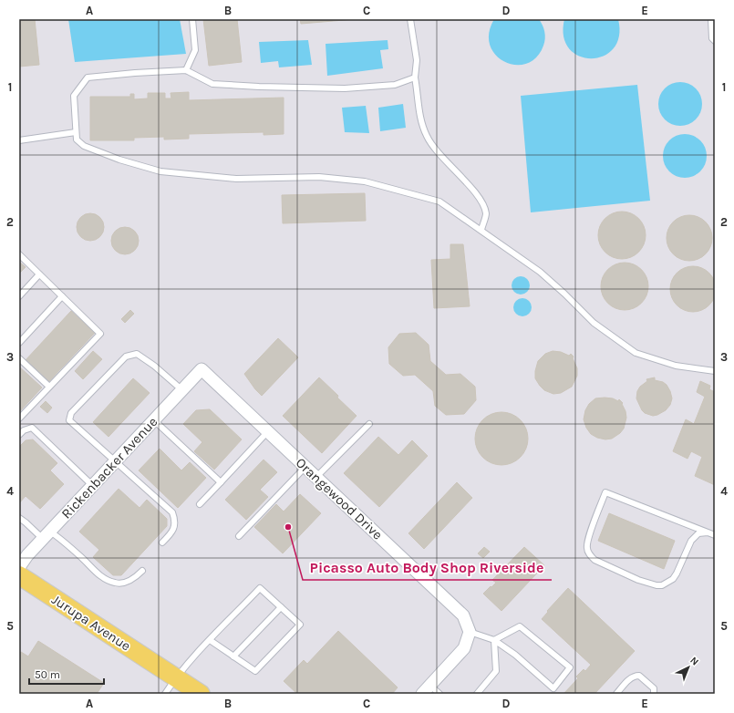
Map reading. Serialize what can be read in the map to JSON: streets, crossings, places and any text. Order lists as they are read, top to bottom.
{
  "streets": {
    "main road": ["Jurupa Avenue"],
    "street": ["Rickenbacker Avenue", "Orangewood Drive"]
  },
  "crossings": [
    ["Rickenbacker Avenue", "Orangewood Drive"]
  ],
  "places": ["Picasso Auto Body Shop Riverside"],
  "scale_bar": "50 m",
  "north": "top right",
  "grid": {
    "columns": [
      "A",
      "B",
      "C",
      "D",
      "E"
    ],
    "rows": [
      "1",
      "2",
      "3",
      "4",
      "5"
    ]
  }
}
